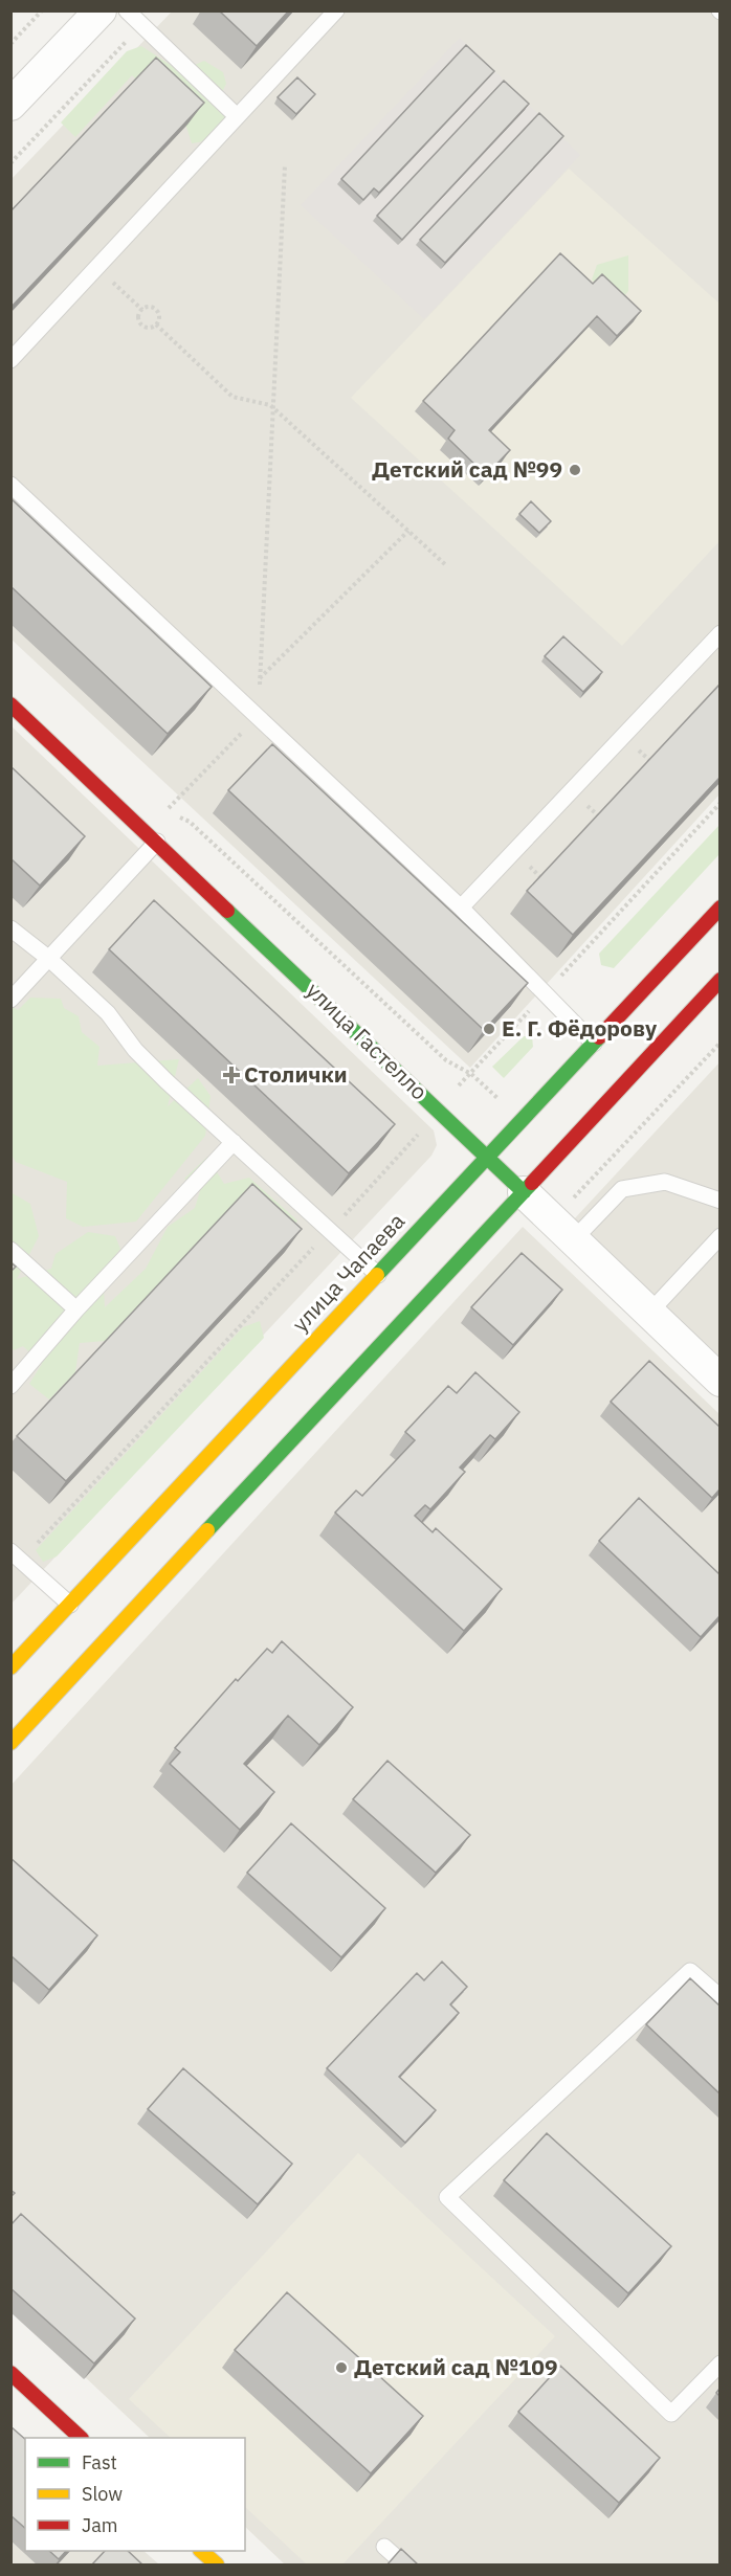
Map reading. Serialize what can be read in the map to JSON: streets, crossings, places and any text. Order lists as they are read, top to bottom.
{
  "streets": {
    "street": ["улица Гастелло", "улица Чапаева"]
  },
  "crossings": [
    ["улица Гастелло", "улица Чапаева"]
  ],
  "places": {
    "other": ["Детский сад №99", "Е. Г. Фёдорову", "Детский сад №109"],
    "health": ["Столички"]
  },
  "legend": ["Fast", "Slow", "Jam"]
}
